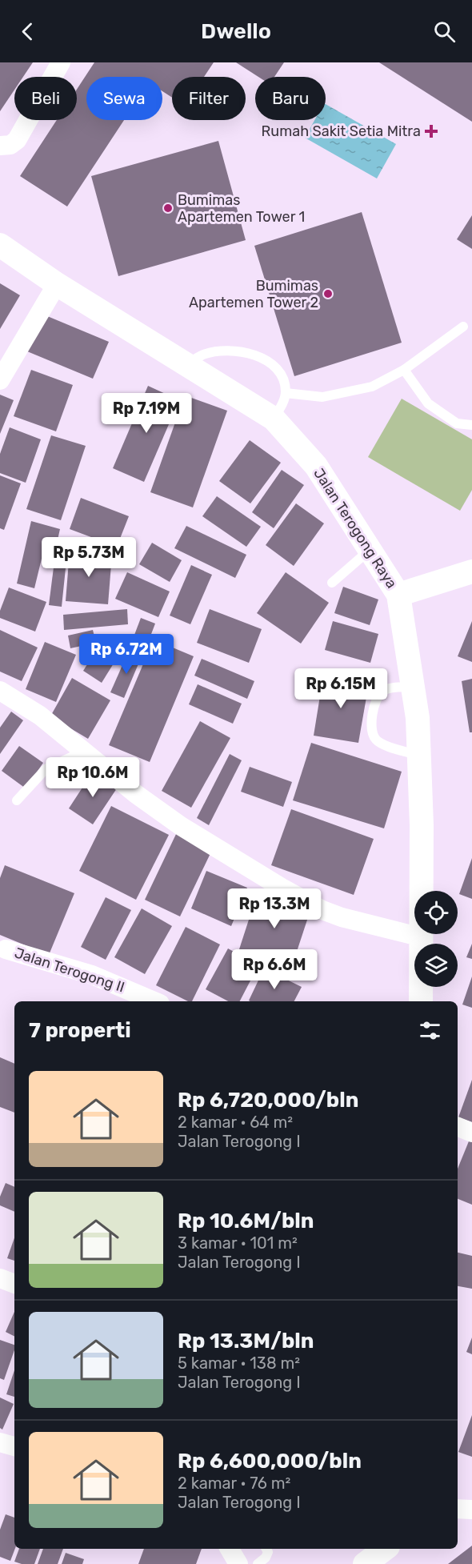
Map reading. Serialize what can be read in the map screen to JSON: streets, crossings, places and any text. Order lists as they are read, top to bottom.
{
  "streets": {
    "street": ["Jalan Terogong Raya", "Jalan Terogong II"]
  },
  "places": {
    "health": ["Rumah Sakit Setia Mitra"],
    "other": ["Bumimas Apartemen Tower 1", "Bumimas Apartemen Tower 2"]
  },
  "page": {
    "header": "Dwello",
    "chip": [
      "Beli",
      "Sewa",
      "Filter",
      "Baru"
    ],
    "price": [
      "Rp 7.19M",
      "Rp 5.73M",
      "Rp 6.72M",
      "Rp 6.15M",
      "Rp 10.6M",
      "Rp 13.3M",
      "Rp 6.6M"
    ],
    "heading": "7 properti",
    "list": [
      {
        "name": "Rp 6,720,000/bln",
        "note": "2 kamar · 64 m² · Jalan Terogong I"
      },
      {
        "name": "Rp 10.6M/bln",
        "note": "3 kamar · 101 m² · Jalan Terogong I"
      },
      {
        "name": "Rp 13.3M/bln",
        "note": "5 kamar · 138 m² · Jalan Terogong I"
      },
      {
        "name": "Rp 6,600,000/bln",
        "note": "2 kamar · 76 m² · Jalan Terogong I"
      }
    ]
  }
}
